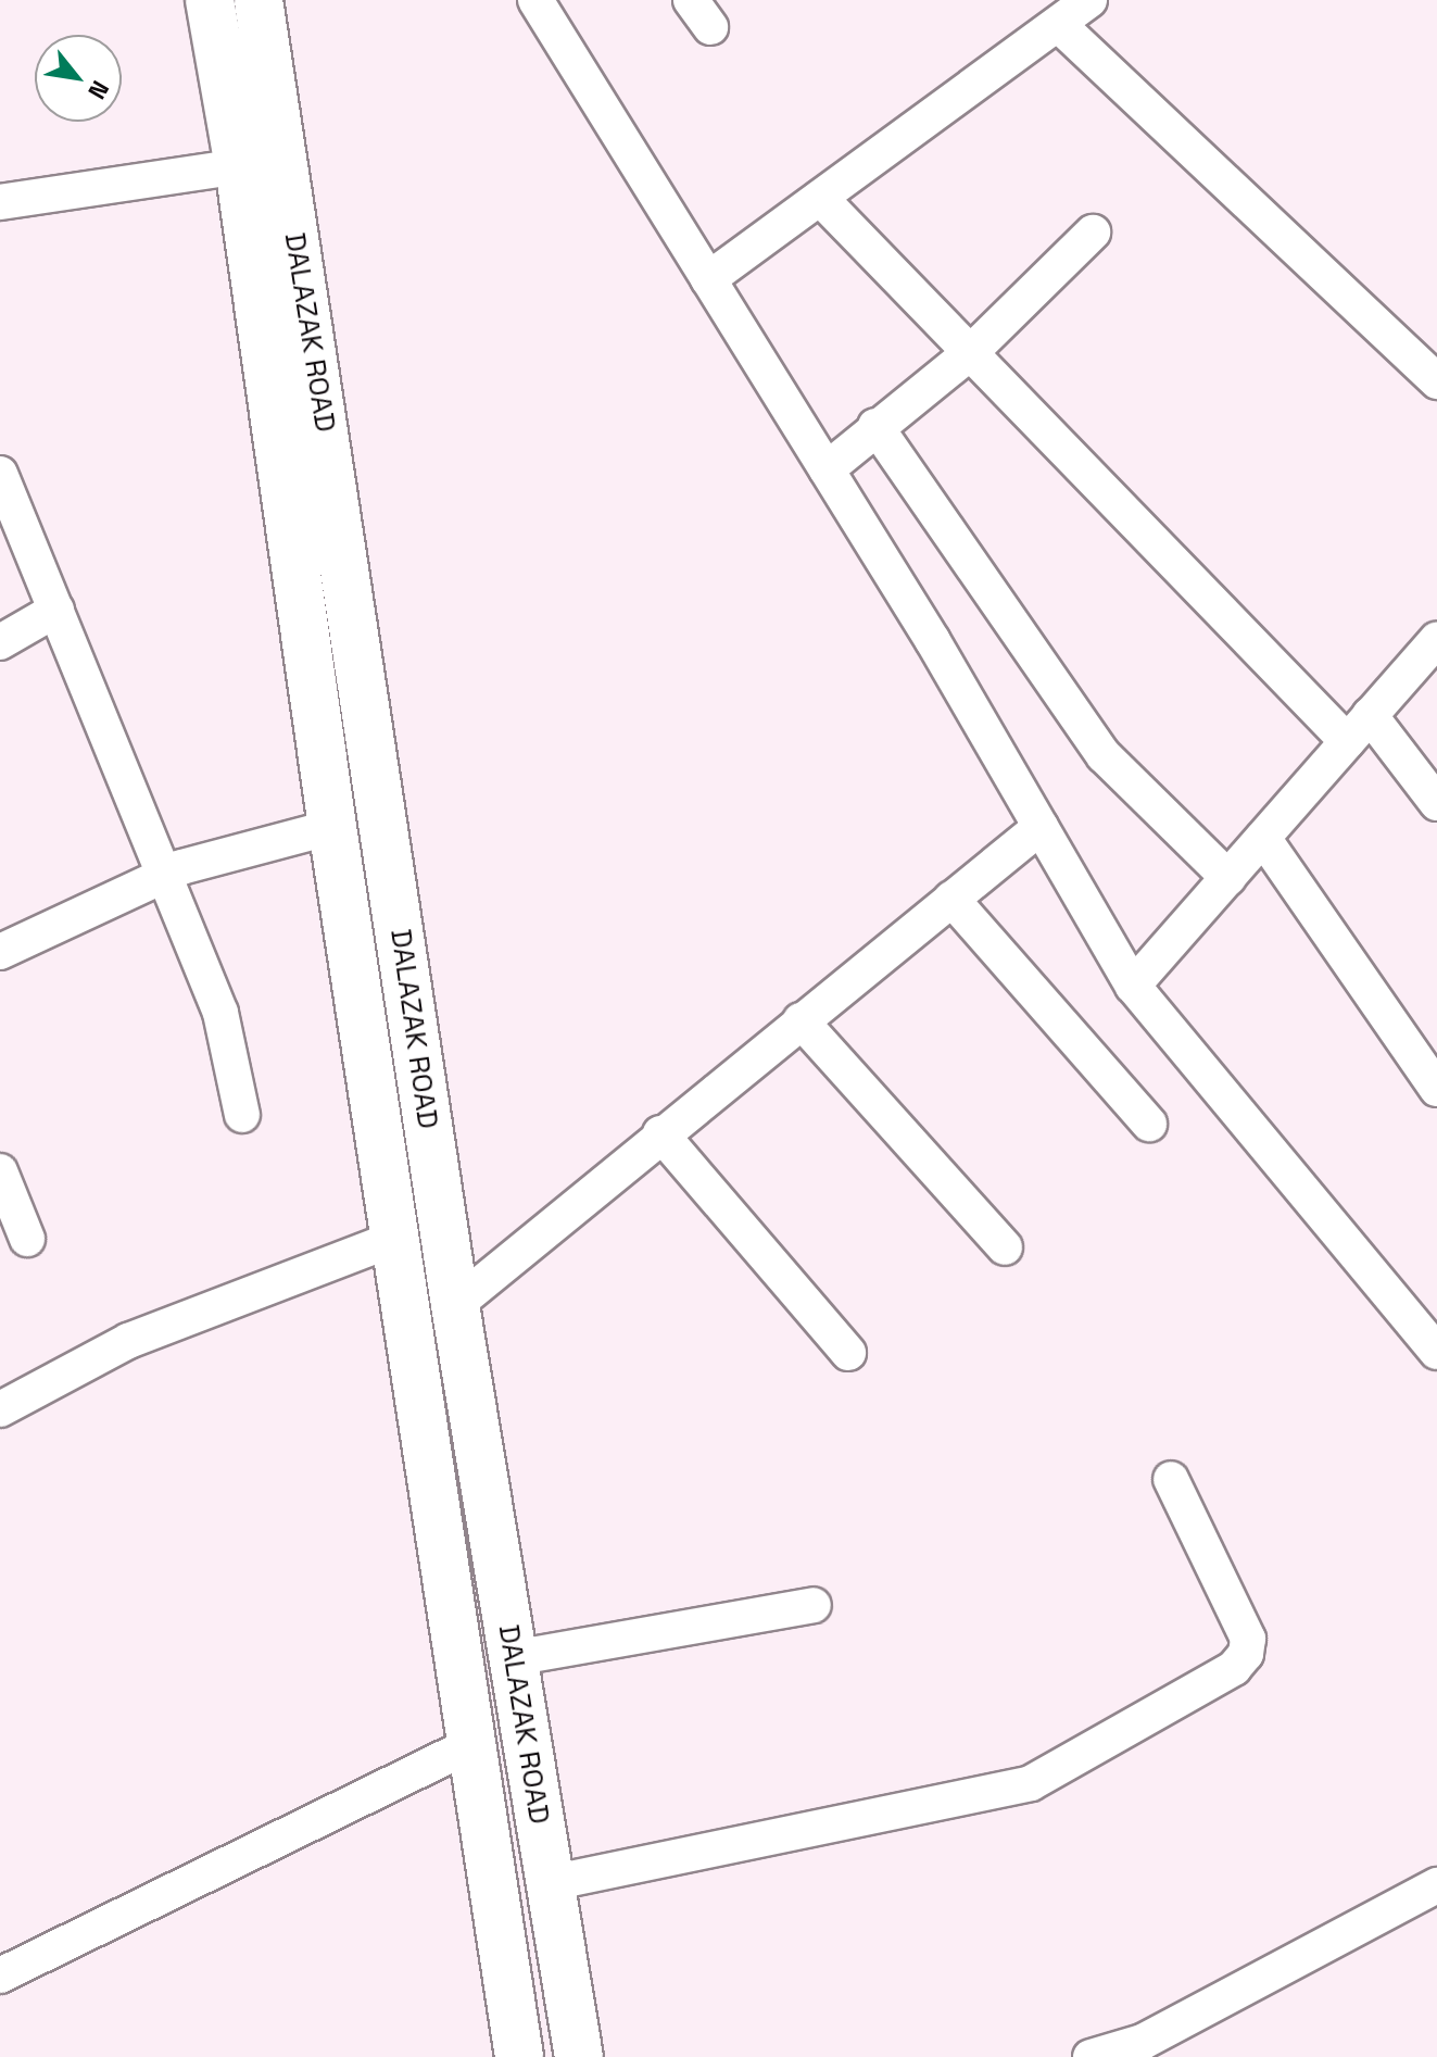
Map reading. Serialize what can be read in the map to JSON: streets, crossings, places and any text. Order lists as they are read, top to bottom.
{
  "streets": {
    "main road": ["DALAZAK ROAD"]
  },
  "north": "bottom right"
}
